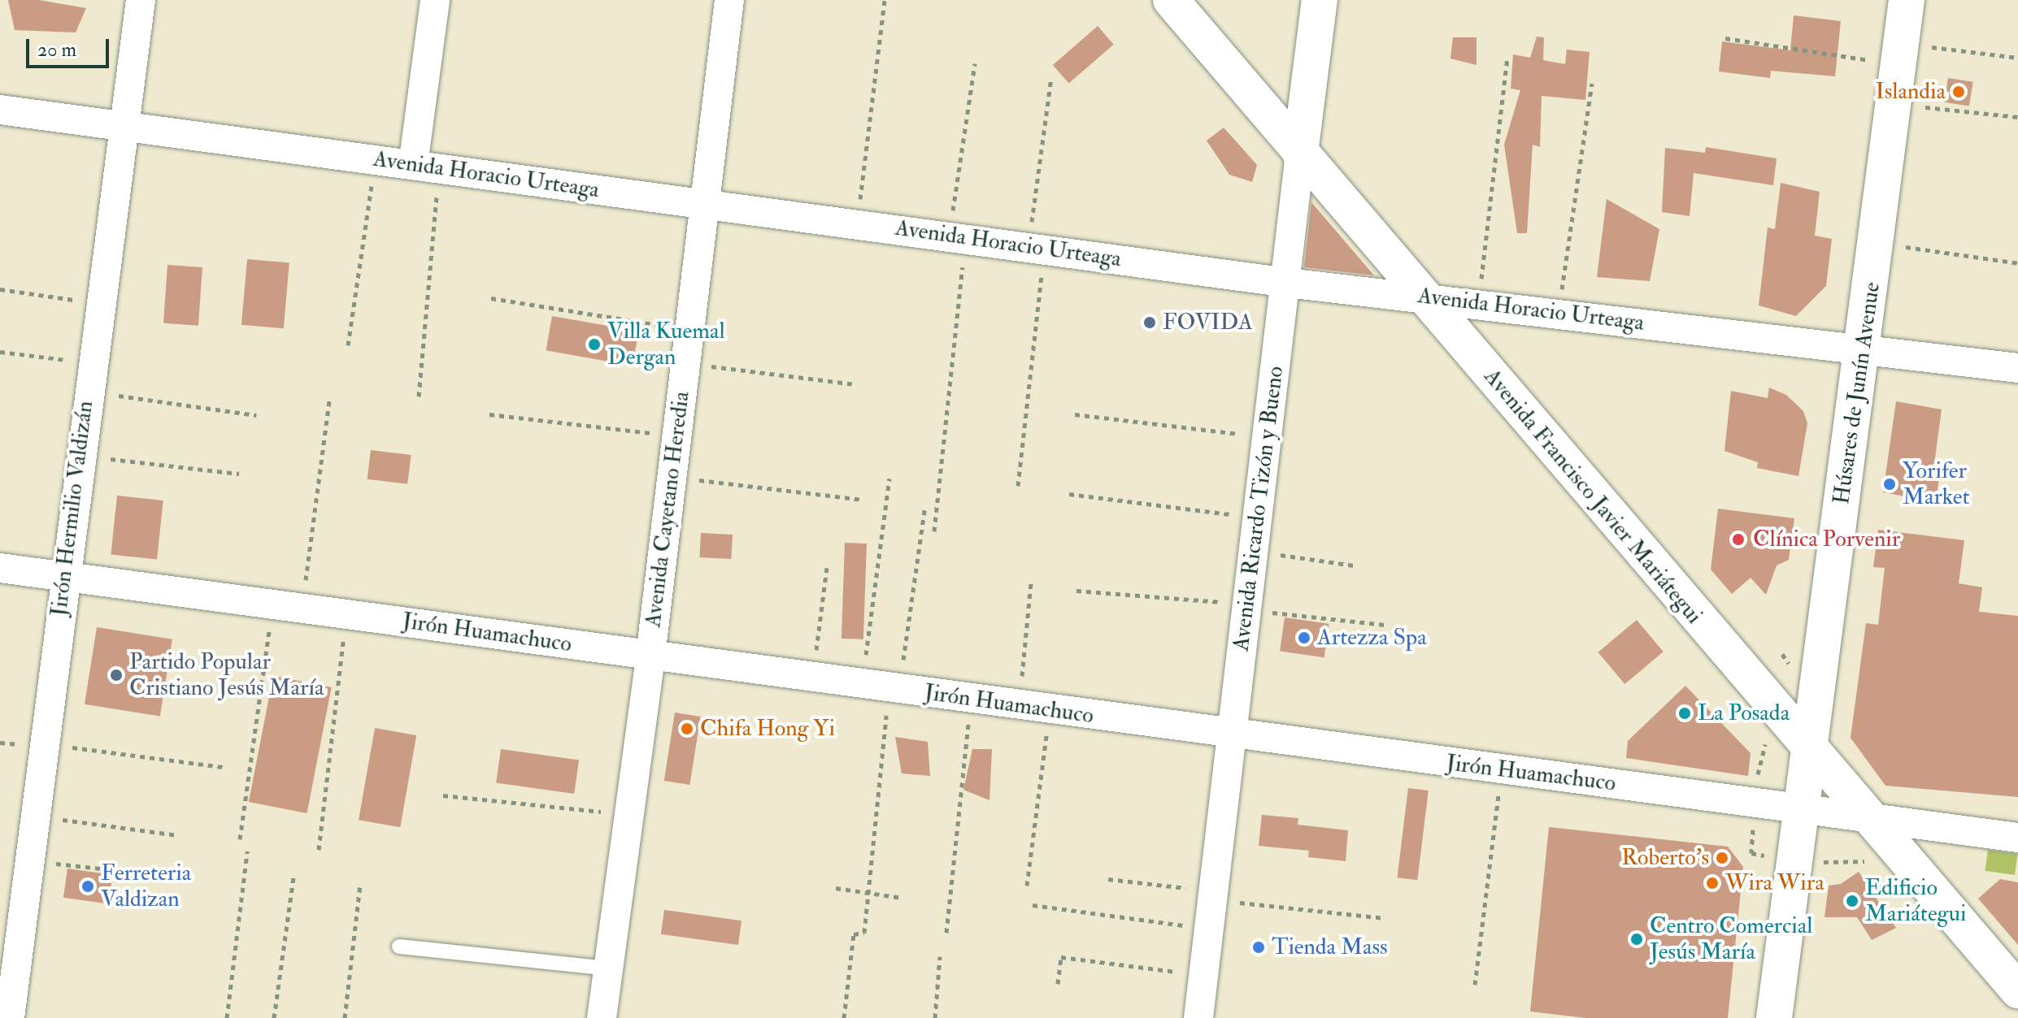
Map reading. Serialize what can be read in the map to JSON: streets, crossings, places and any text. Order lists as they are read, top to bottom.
{
  "streets": {
    "street": [
      "Avenida Horacio Urteaga",
      "Húsares de Junín Avenue",
      "Avenida Francisco Javier Mariátegui",
      "Jirón Hermilio Valdizán",
      "Avenida Ricardo Tizón y Bueno",
      "Avenida Cayetano Heredia",
      "Jirón Huamachuco"
    ]
  },
  "crossings": [
    ["Avenida Horacio Urteaga", "Húsares de Junín Avenue"],
    ["Avenida Horacio Urteaga", "Avenida Francisco Javier Mariátegui"],
    ["Avenida Horacio Urteaga", "Jirón Hermilio Valdizán"],
    ["Avenida Horacio Urteaga", "Avenida Ricardo Tizón y Bueno"],
    ["Avenida Horacio Urteaga", "Avenida Cayetano Heredia"],
    ["Húsares de Junín Avenue", "Avenida Francisco Javier Mariátegui"],
    ["Húsares de Junín Avenue", "Jirón Huamachuco"],
    ["Avenida Francisco Javier Mariátegui", "Avenida Ricardo Tizón y Bueno"],
    ["Avenida Francisco Javier Mariátegui", "Jirón Huamachuco"],
    ["Jirón Hermilio Valdizán", "Jirón Huamachuco"],
    ["Avenida Ricardo Tizón y Bueno", "Jirón Huamachuco"],
    ["Avenida Cayetano Heredia", "Jirón Huamachuco"]
  ],
  "places": [
    "Islandia",
    "FOVIDA",
    "Villa Kuemal Dergan",
    "Yorifer Market",
    "Clínica Porvenir",
    "Artezza Spa",
    "Partido Popular Cristiano Jesús María",
    "La Posada",
    "Chifa Hong Yi",
    "Roberto's",
    "Wira Wira",
    "Ferreteria Valdizan",
    "Edificio Mariátegui",
    "Centro Comercial Jesús María",
    "Tienda Mass"
  ],
  "scale_bar": "20 m"
}
